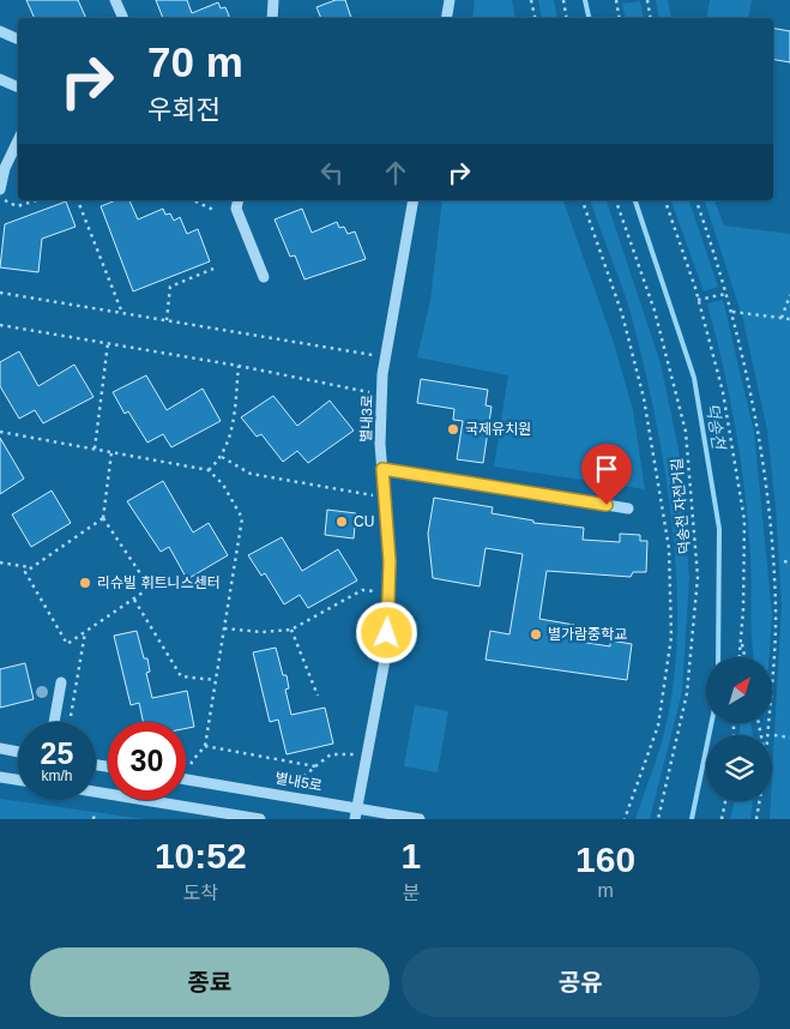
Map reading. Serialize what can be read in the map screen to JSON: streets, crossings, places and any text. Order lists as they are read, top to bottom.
{
  "streets": {
    "street": ["별내3로", "별내5로"],
    "path": ["덕송천 자전거길"]
  },
  "crossings": [
    ["별내3로", "별내5로"]
  ],
  "water": ["덕송천"],
  "places": [
    "국제유치원",
    "CU",
    "리슈빌 휘트니스센터",
    "별가람중학교"
  ],
  "north": "top right",
  "page": {
    "turn": ["70 m", "우회전"],
    "speed": "25 km/h",
    "limit": "30",
    "eta": [
      "10:52",
      "도착",
      "1",
      "분",
      "160",
      "m"
    ],
    "buttons": ["종료", "공유"]
  }
}
